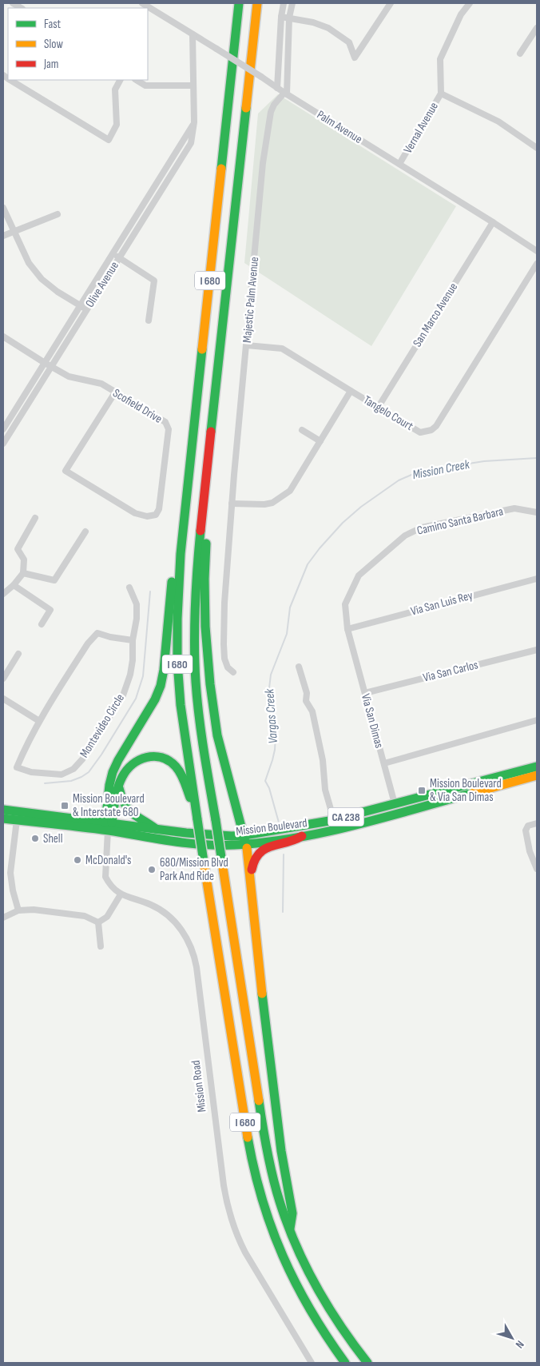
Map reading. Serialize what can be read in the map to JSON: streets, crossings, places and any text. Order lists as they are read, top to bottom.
{
  "streets": {
    "main road": ["I 680", "CA 238", "Mission Boulevard"],
    "street": [
      "Palm Avenue",
      "Vernal Avenue",
      "Olive Avenue",
      "Majestic Palm Avenue",
      "San Marco Avenue",
      "Scofield Drive",
      "Tangelo Court",
      "Camino Santa Barbara",
      "Via San Luis Rey",
      "Via San Carlos",
      "Via San Dimas",
      "Montevideo Circle",
      "Mission Road"
    ]
  },
  "crossings": [
    ["Palm Avenue", "Vernal Avenue"],
    ["Palm Avenue", "Olive Avenue"],
    ["Palm Avenue", "Majestic Palm Avenue"],
    ["Palm Avenue", "San Marco Avenue"],
    ["Olive Avenue", "Scofield Drive"],
    ["Majestic Palm Avenue", "Tangelo Court"],
    ["San Marco Avenue", "Tangelo Court"],
    ["Camino Santa Barbara", "Via San Luis Rey"],
    ["Camino Santa Barbara", "Via San Dimas"],
    ["Via San Luis Rey", "Via San Dimas"],
    ["Via San Carlos", "Via San Dimas"],
    ["Via San Dimas", "Mission Boulevard"],
    ["Mission Boulevard", "Mission Road"]
  ],
  "water": ["Mission Creek", "Vargas Creek"],
  "places": {
    "transit": ["Mission Boulevard & Via San Dimas", "Mission Boulevard & Interstate 680"],
    "other": ["Shell", "McDonald's", "680/Mission Blvd Park And Ride"]
  },
  "legend": ["Fast", "Slow", "Jam"],
  "north": "bottom right"
}
